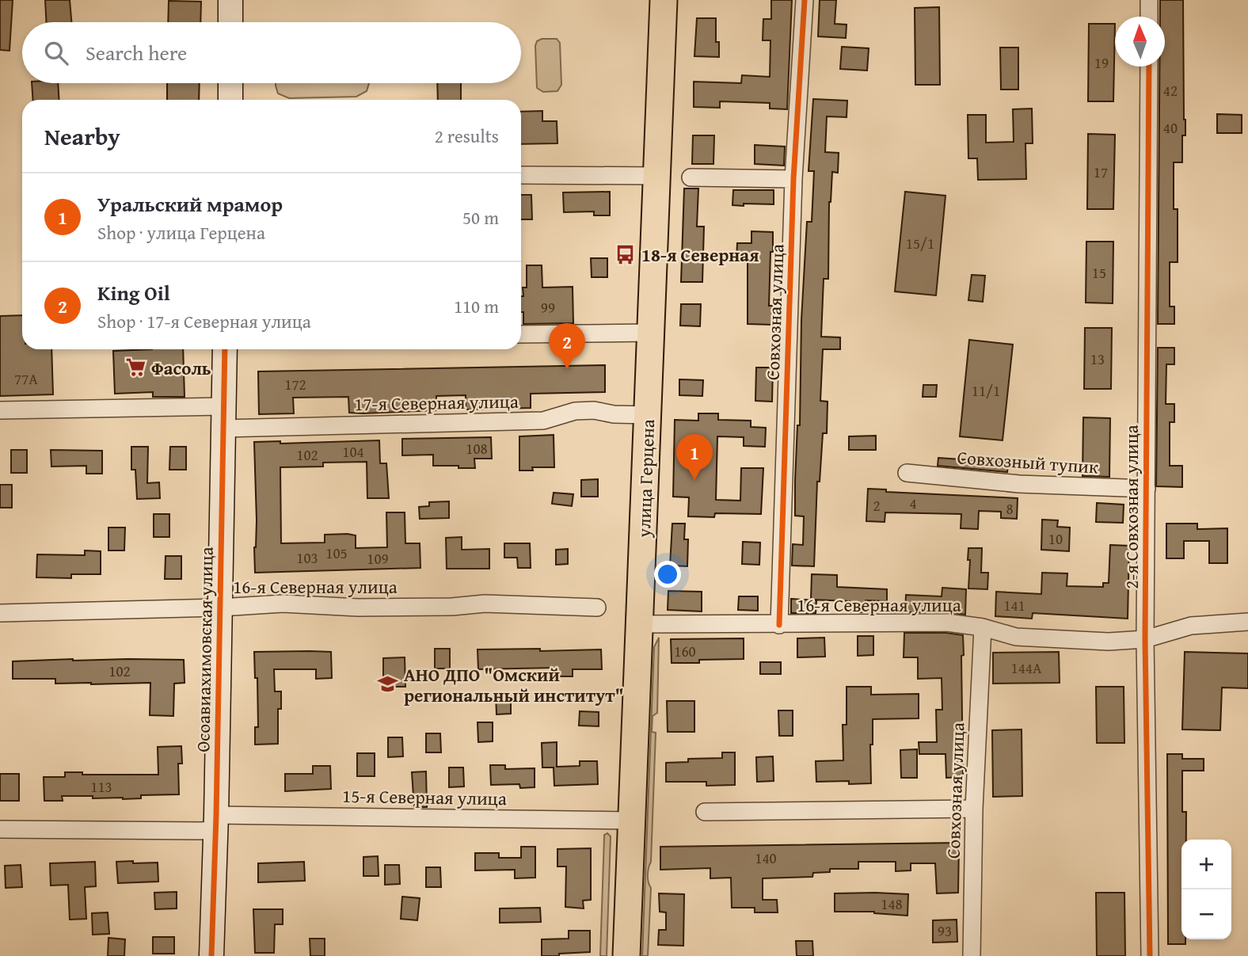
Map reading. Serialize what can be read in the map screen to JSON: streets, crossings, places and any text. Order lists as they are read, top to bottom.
{
  "streets": {
    "main road": ["улица Герцена"],
    "street": [
      "Совхозная улица",
      "17-я Северная улица",
      "Совхозный тупик",
      "2-я Совхозная улица",
      "16-я Северная улица",
      "Осоавиахимовская улица",
      "15-я Северная улица"
    ]
  },
  "crossings": [
    ["Совхозная улица", "16-я Северная улица"],
    ["17-я Северная улица", "улица Герцена"],
    ["17-я Северная улица", "Осоавиахимовская улица"],
    ["Совхозный тупик", "2-я Совхозная улица"],
    ["улица Герцена", "16-я Северная улица"],
    ["улица Герцена", "15-я Северная улица"],
    ["2-я Совхозная улица", "16-я Северная улица"],
    ["16-я Северная улица", "Осоавиахимовская улица"],
    ["Осоавиахимовская улица", "15-я Северная улица"]
  ],
  "places": {
    "bus stop": ["18-я Северная"],
    "supermarket": ["Фасоль"],
    "school or university": ["АНО ДПО \"Омский региональный институт\""]
  },
  "house_numbers": [
    "19",
    "42",
    "40",
    "17",
    "15/1",
    "15",
    "99",
    "13",
    "77А",
    "172",
    "11/1",
    "108",
    "104",
    "102",
    "4",
    "2",
    "8",
    "10",
    "105",
    "103",
    "109",
    "141",
    "160",
    "144А",
    "102",
    "113",
    "140",
    "148",
    "93"
  ],
  "north": "top",
  "page": {
    "search": "Search here",
    "heading": ["Nearby", "2 results"],
    "list": [
      {
        "mark": "1",
        "name": "Уральский мрамор",
        "note": "Shop · улица Герцена",
        "value": "50 m"
      },
      {
        "mark": "2",
        "name": "King Oil",
        "note": "Shop · 17-я Северная улица",
        "value": "110 m"
      }
    ],
    "pins": ["2", "1"],
    "map_buttons": ["+", "−"]
  }
}
